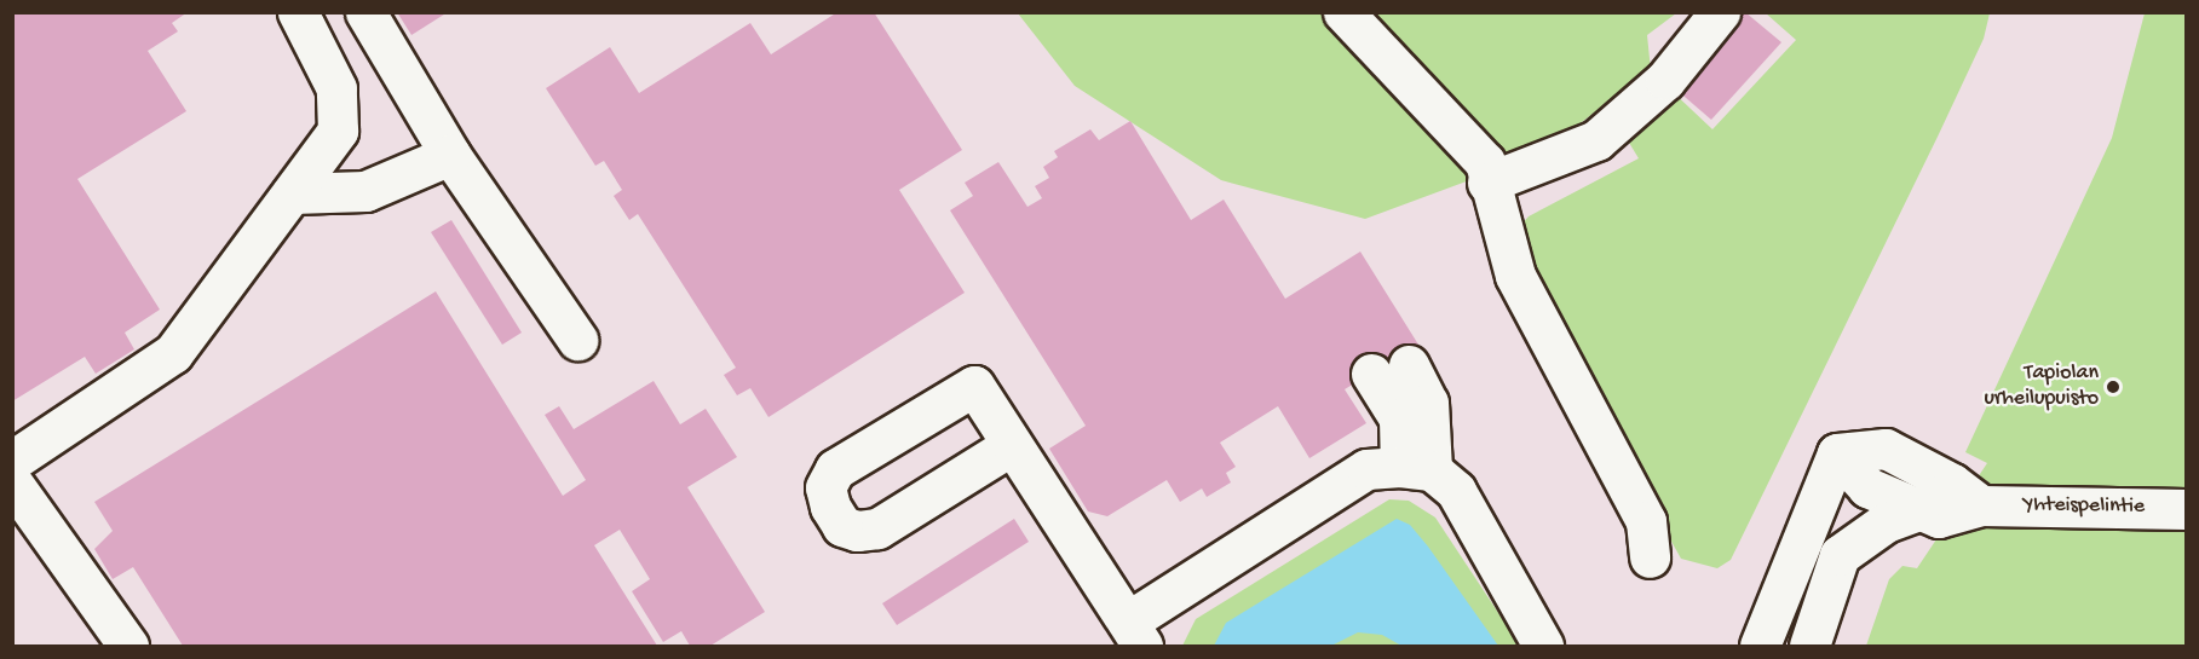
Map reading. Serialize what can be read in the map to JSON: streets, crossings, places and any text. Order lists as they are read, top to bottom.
{
  "streets": {
    "street": ["Yhteispelintie"]
  },
  "places": ["Tapiolan urheilupuisto"]
}
